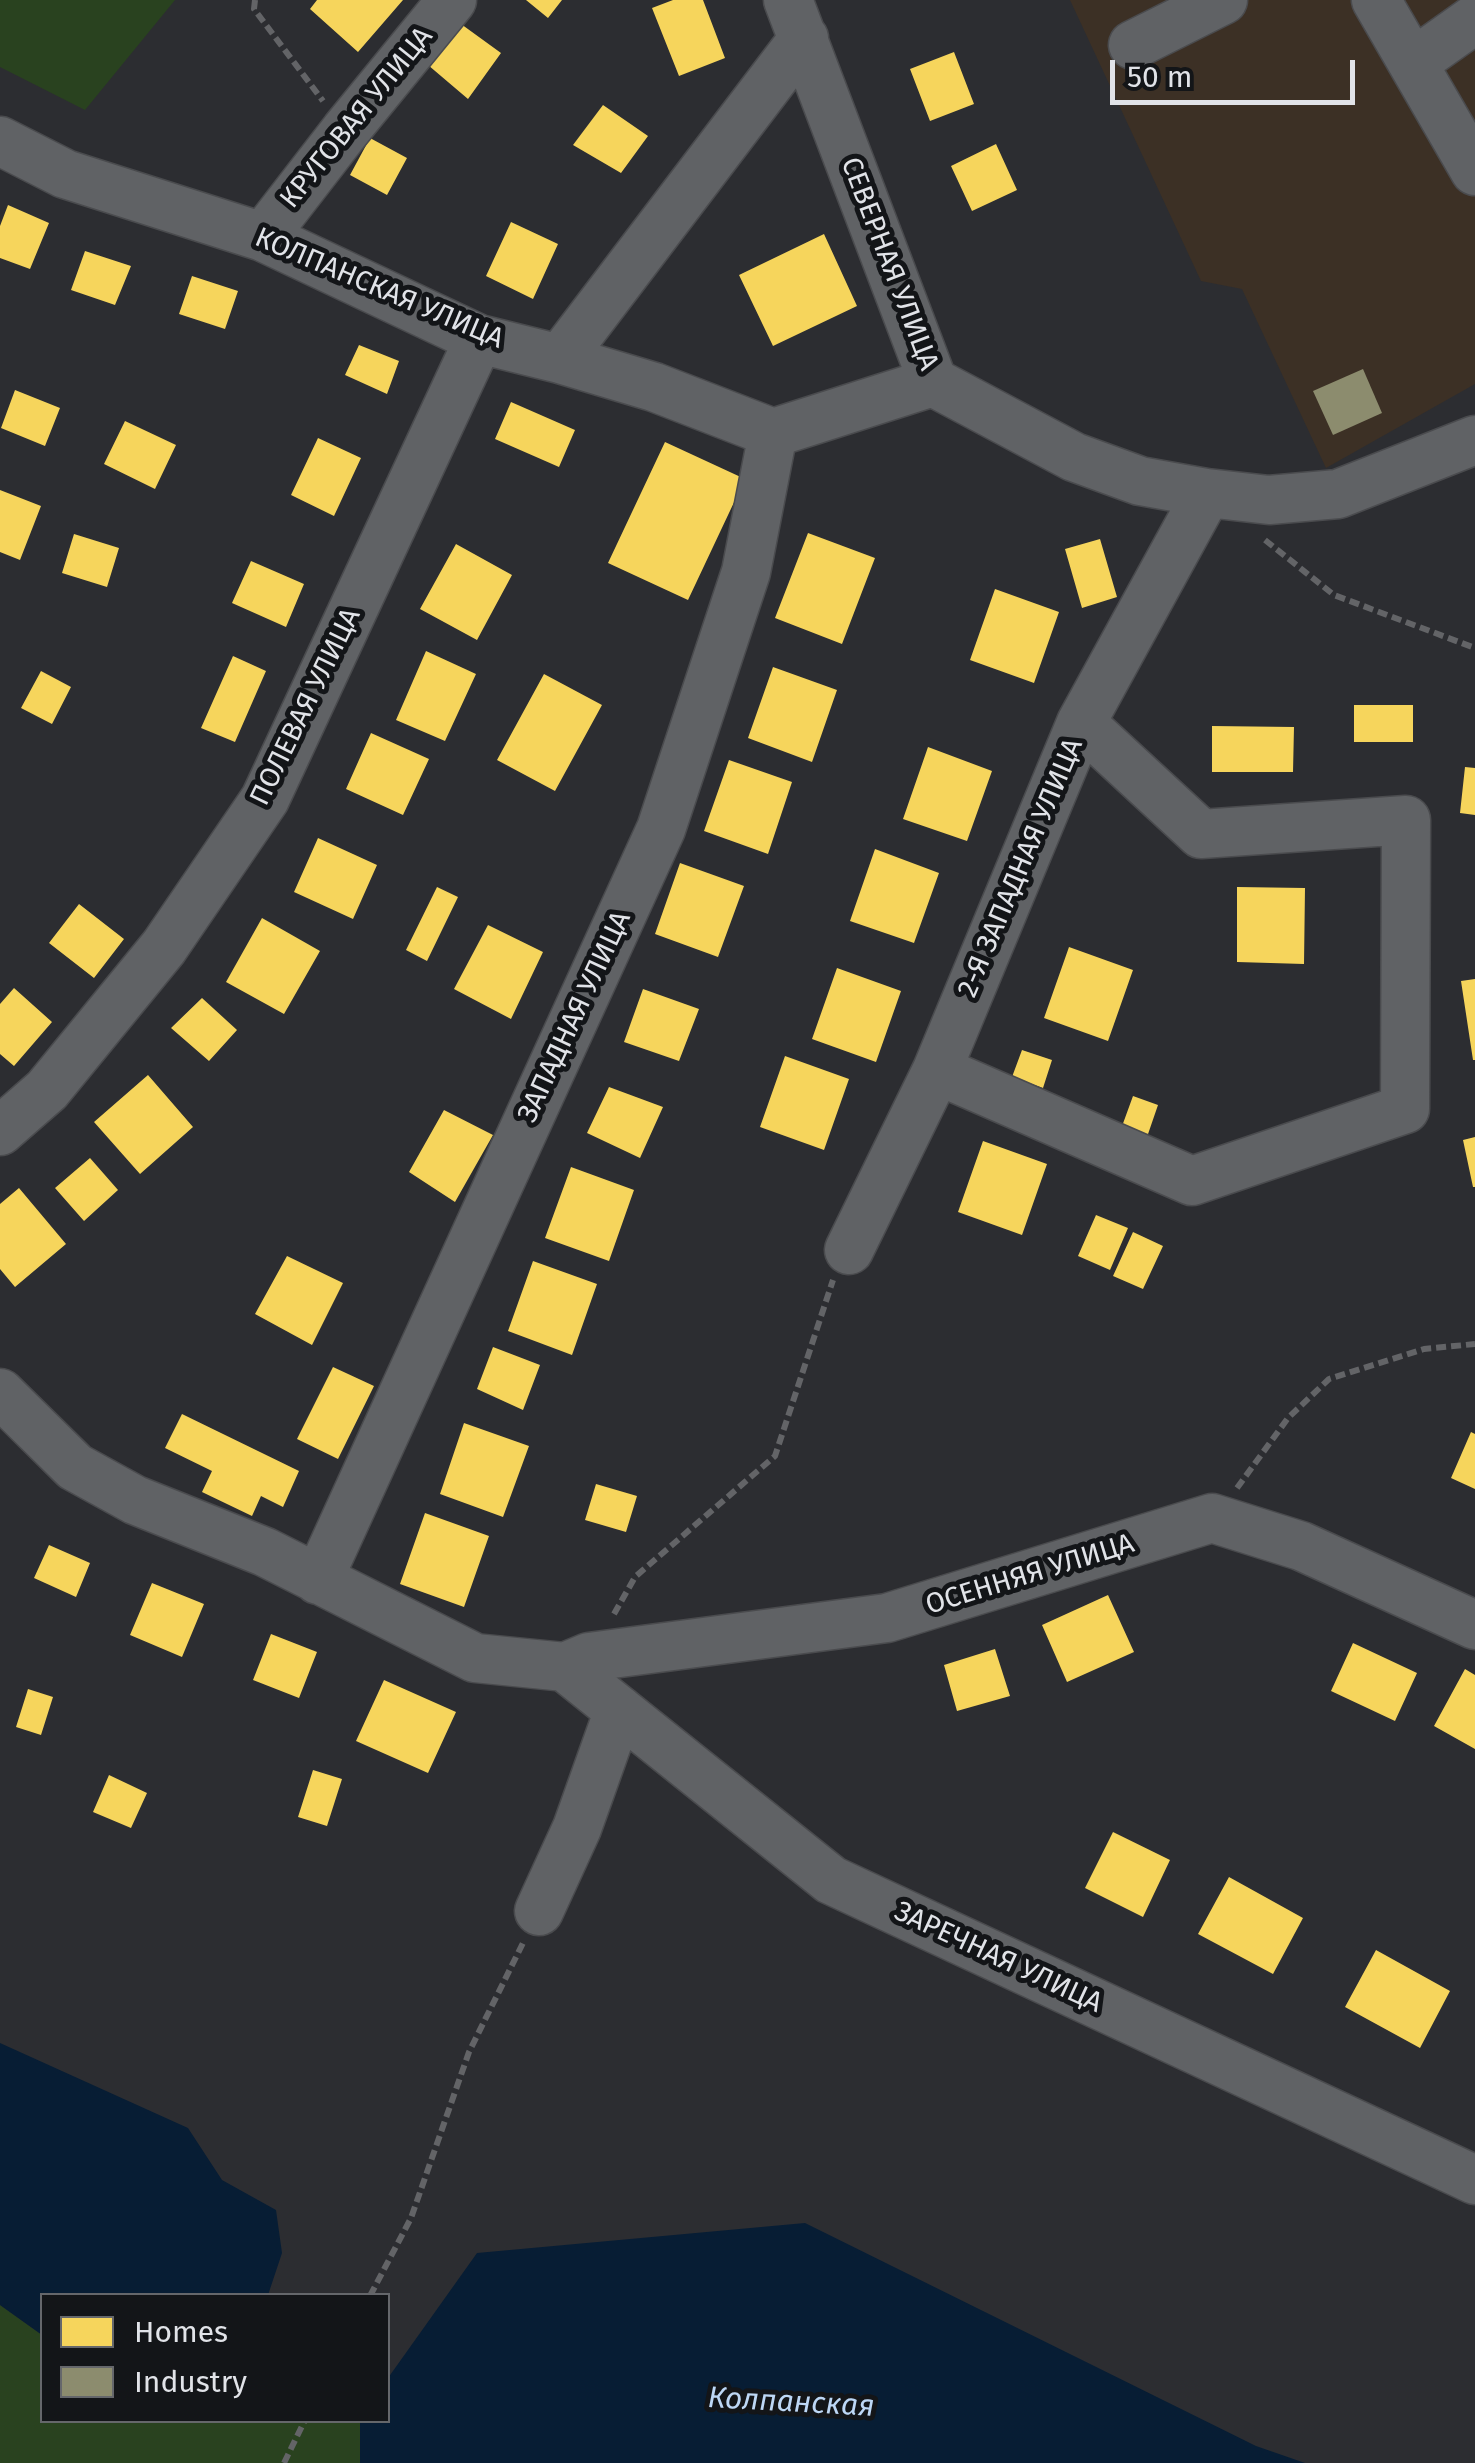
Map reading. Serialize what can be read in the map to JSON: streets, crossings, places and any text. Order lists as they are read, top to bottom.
{
  "streets": {
    "street": [
      "КРУГОВАЯ УЛИЦА",
      "СЕВЕРНАЯ УЛИЦА",
      "КОЛПАНСКАЯ УЛИЦА",
      "ПОЛЕВАЯ УЛИЦА",
      "2-Я ЗАПАДНАЯ УЛИЦА",
      "ЗАПАДНАЯ УЛИЦА",
      "ОСЕННЯЯ УЛИЦА",
      "ЗАРЕЧНАЯ УЛИЦА"
    ]
  },
  "crossings": [
    ["КРУГОВАЯ УЛИЦА", "КОЛПАНСКАЯ УЛИЦА"],
    ["СЕВЕРНАЯ УЛИЦА", "2-Я ЗАПАДНАЯ УЛИЦА"],
    ["КОЛПАНСКАЯ УЛИЦА", "ПОЛЕВАЯ УЛИЦА"],
    ["КОЛПАНСКАЯ УЛИЦА", "ЗАПАДНАЯ УЛИЦА"],
    ["ОСЕННЯЯ УЛИЦА", "ЗАРЕЧНАЯ УЛИЦА"]
  ],
  "water": ["Колпанская"],
  "legend": ["Homes", "Industry"],
  "scale_bar": "50 m"
}
